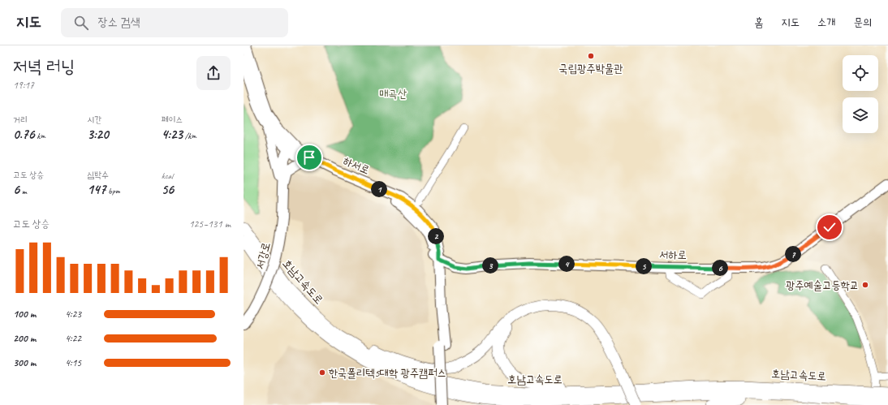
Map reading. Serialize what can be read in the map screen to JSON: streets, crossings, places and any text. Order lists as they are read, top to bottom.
{
  "streets": {
    "highway": ["호남고속도로"],
    "main road": ["하서로", "서하로", "서강로"]
  },
  "crossings": [
    ["하서로", "서하로"],
    ["하서로", "서강로"]
  ],
  "parks": ["매곡산"],
  "places": ["국립광주박물관", "광주예술고등학교", "한국폴리텍5대학 광주캠퍼스"],
  "page": {
    "header": "지도",
    "search": "장소 검색",
    "nav": [
      "홈",
      "지도",
      "소개",
      "문의"
    ],
    "heading": ["저녁 러닝", "19:17"],
    "stats": [
      ["거리", "0.76 km"],
      ["시간", "3:20"],
      ["페이스", "4:23 /km"],
      ["고도 상승", "6 m"],
      ["심박수", "147 bpm"],
      ["kcal", "56"]
    ],
    "pins": [
      "1",
      "2",
      "7",
      "4",
      "3",
      "5",
      "6"
    ],
    "chart": ["고도 상승", "125–131 m"],
    "list": [
      {
        "name": "100 m",
        "note": "4:23"
      },
      {
        "name": "200 m",
        "note": "4:22"
      },
      {
        "name": "300 m",
        "note": "4:15"
      }
    ]
  }
}
